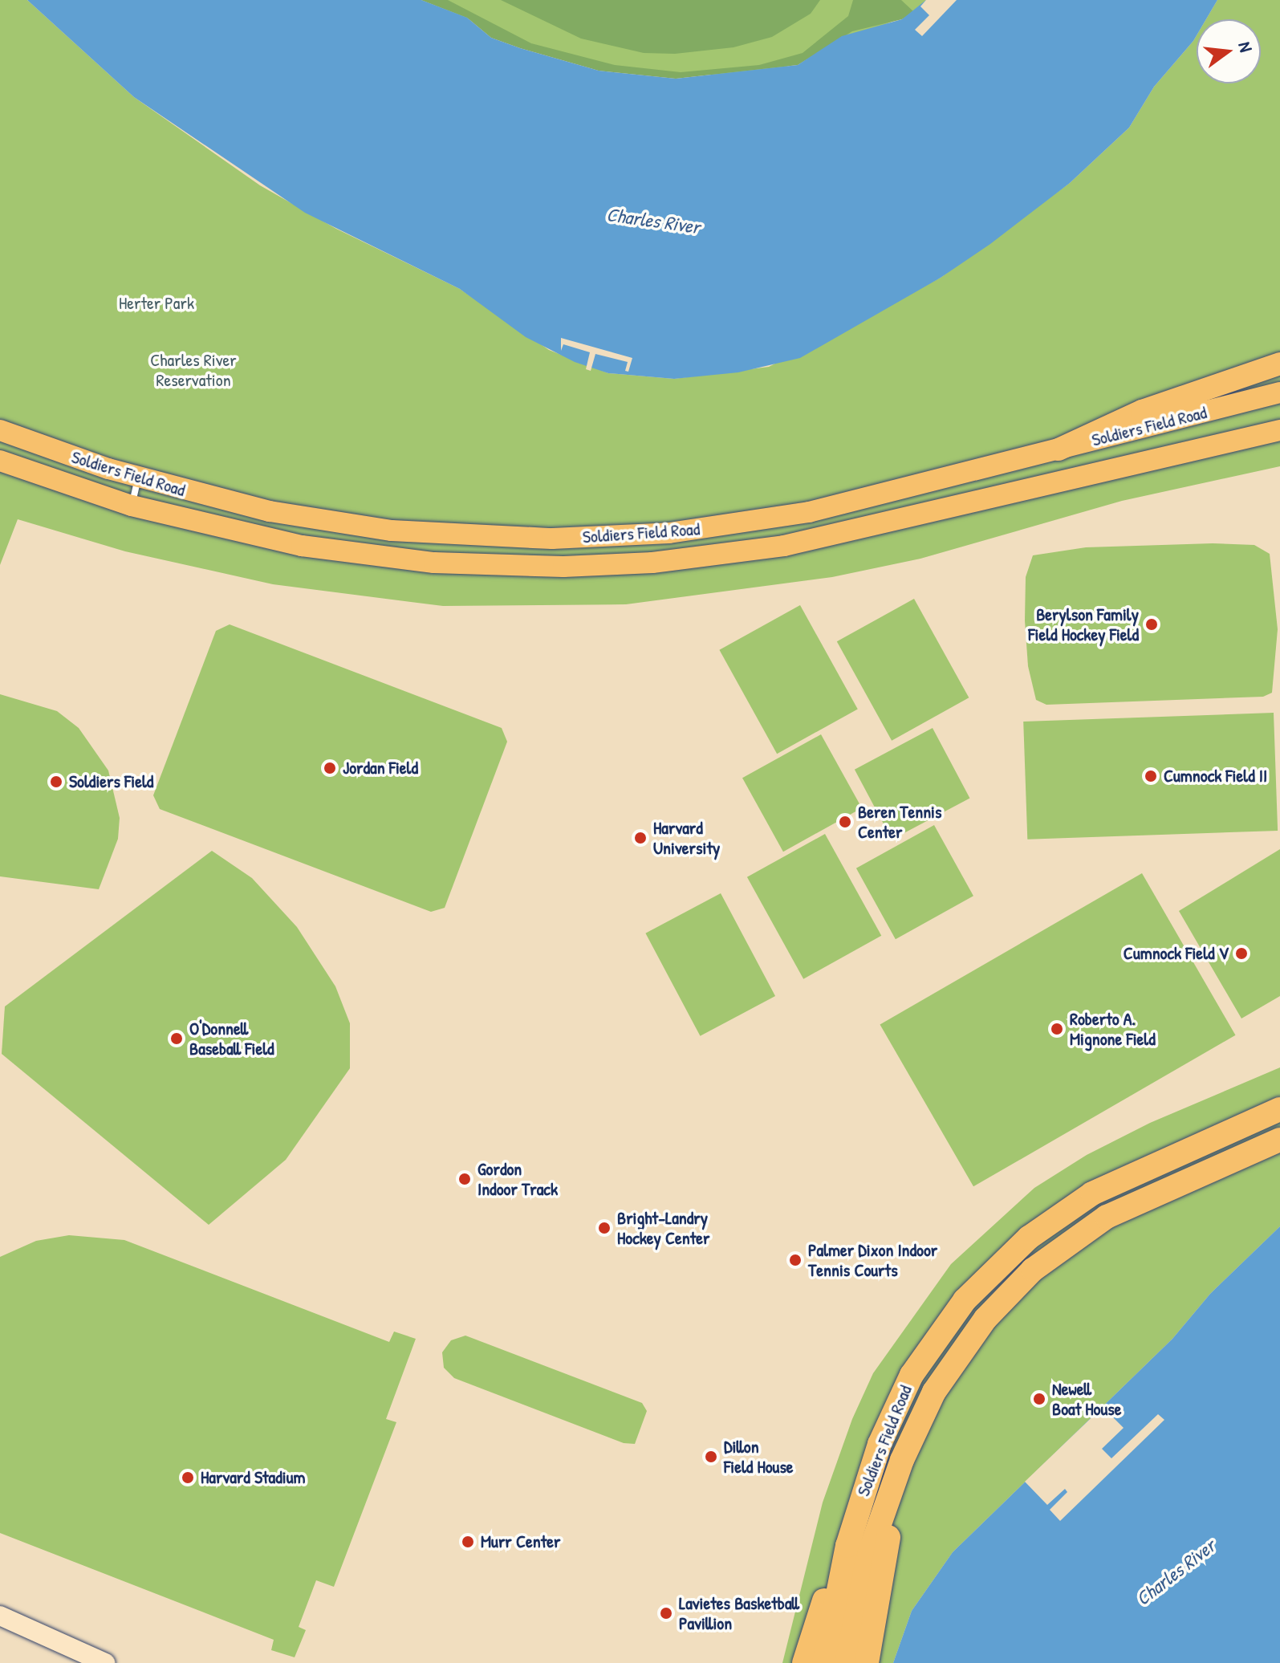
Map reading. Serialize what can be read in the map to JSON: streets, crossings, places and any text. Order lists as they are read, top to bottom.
{
  "streets": {
    "highway": ["Soldiers Field Road"]
  },
  "water": ["Charles River"],
  "parks": ["Herter Park", "Charles River Reservation"],
  "places": [
    "Berylson Family Field Hockey Field",
    "Jordan Field",
    "Cumnock Field II",
    "Soldiers Field",
    "Beren Tennis Center",
    "Harvard University",
    "Cumnock Field V",
    "Roberto A. Mignone Field",
    "O'Donnell Baseball Field",
    "Gordon Indoor Track",
    "Bright-Landry Hockey Center",
    "Palmer Dixon Indoor Tennis Courts",
    "Newell Boat House",
    "Dillon Field House",
    "Harvard Stadium",
    "Murr Center",
    "Lavietes Basketball Pavillion"
  ],
  "north": "right"
}
